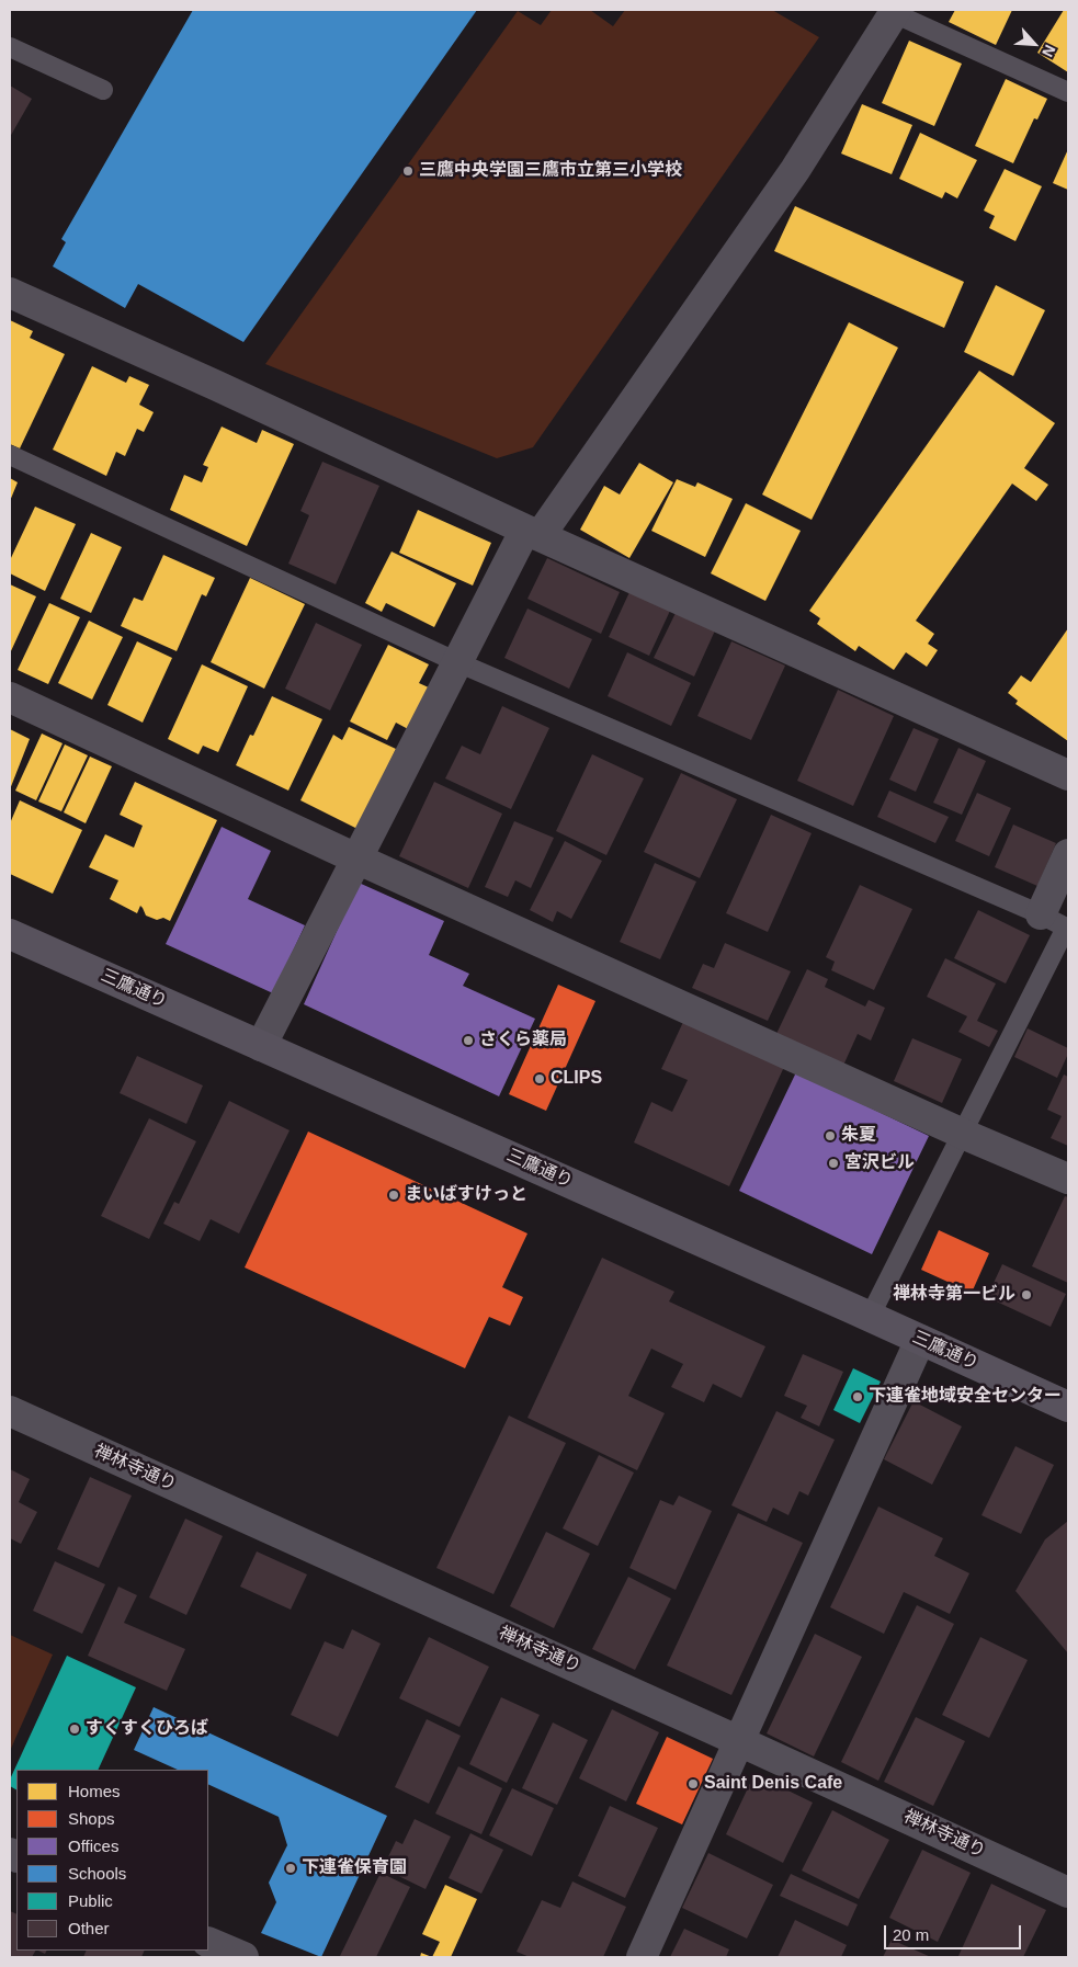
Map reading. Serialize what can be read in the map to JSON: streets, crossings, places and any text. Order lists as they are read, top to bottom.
{
  "streets": {
    "main road": ["三鷹通り"],
    "street": ["禅林寺通り"]
  },
  "places": [
    "三鷹中央学園三鷹市立第三小学校",
    "さくら薬局",
    "CLIPS",
    "朱夏",
    "宮沢ビル",
    "まいばすけっと",
    "禅林寺第一ビル",
    "下連雀地域安全センター",
    "すくすくひろば",
    "Saint Denis Cafe",
    "下連雀保育園"
  ],
  "legend": [
    "Homes",
    "Shops",
    "Offices",
    "Schools",
    "Public",
    "Other"
  ],
  "scale_bar": "20 m",
  "north": "bottom right"
}
